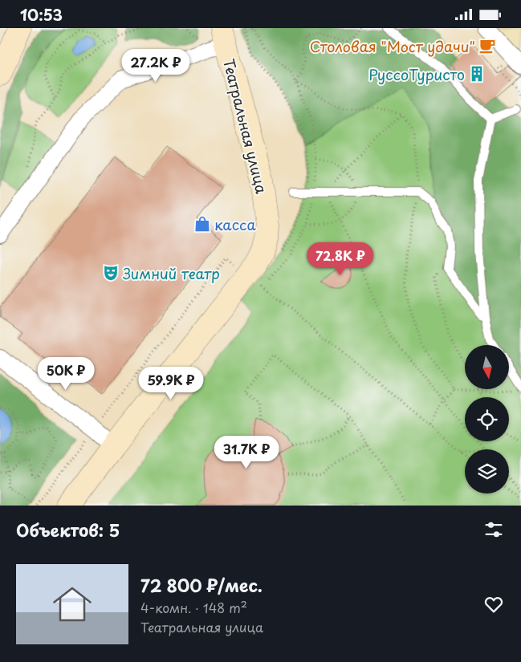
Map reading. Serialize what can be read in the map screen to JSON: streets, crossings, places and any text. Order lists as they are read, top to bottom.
{
  "streets": {
    "main road": ["Театральная улица"]
  },
  "places": {
    "cafe": ["Столовая \"Мост удачи\""],
    "building": ["РуссоТуристо"],
    "shop": ["касса"],
    "theatre": ["Зимний театр"]
  },
  "north": "bottom",
  "page": {
    "status": "10:53",
    "price": [
      "27.2K ₽",
      "72.8K ₽",
      "50K ₽",
      "59.9K ₽",
      "31.7K ₽"
    ],
    "heading": "Объектов: 5",
    "list": [
      {
        "name": "72 800 ₽/мес.",
        "note": "4-комн. · 148 m² · Театральная улица"
      }
    ]
  }
}
